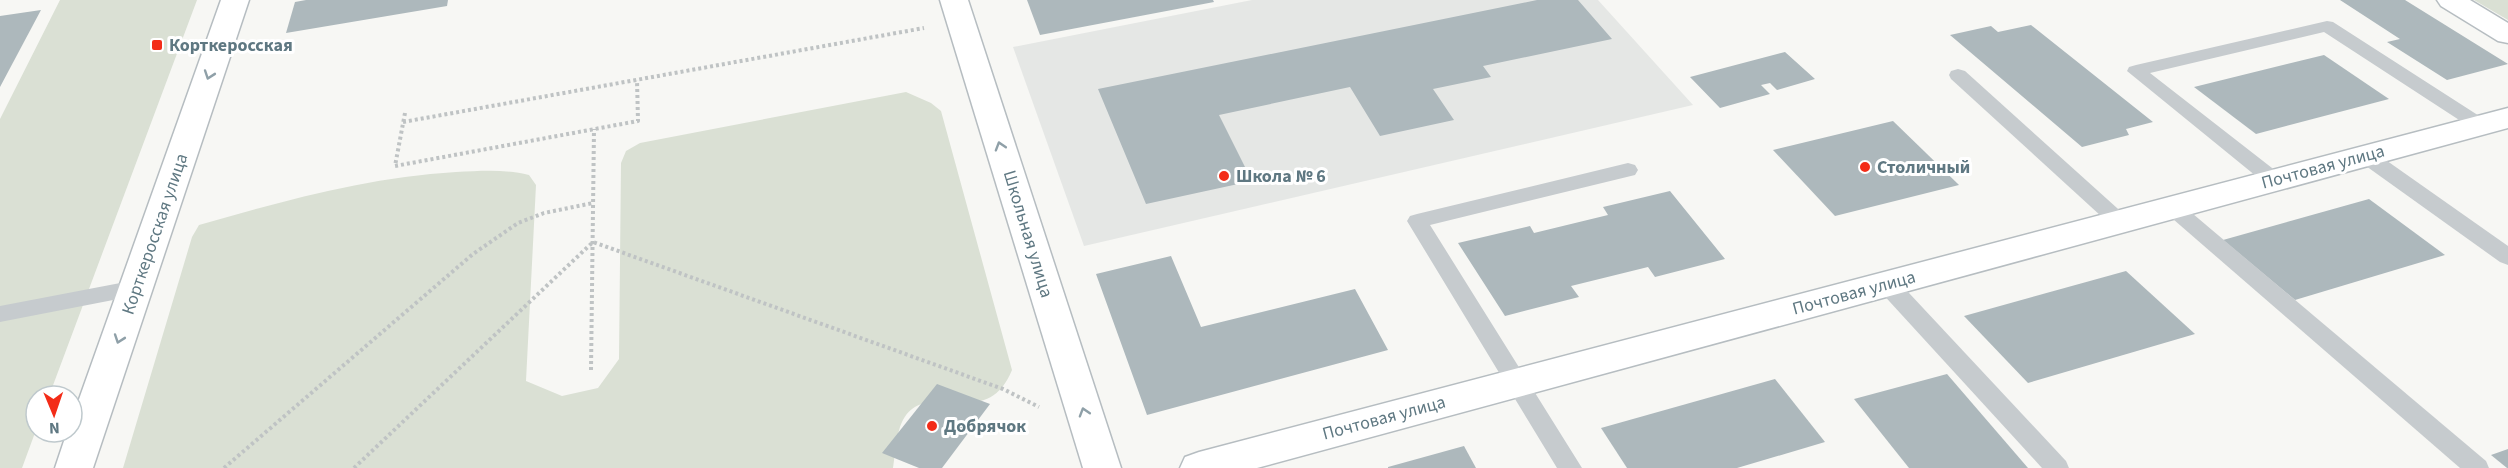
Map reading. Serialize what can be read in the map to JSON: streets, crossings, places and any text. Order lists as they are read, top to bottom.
{
  "streets": {
    "street": ["Почтовая улица", "Корткеросская улица", "Школьная улица"]
  },
  "one_way": ["Корткеросская улица", "Школьная улица"],
  "places": {
    "transit": ["Корткеросская"],
    "other": ["Столичный", "Школа № 6", "Добрячок"]
  },
  "north": "bottom"
}
